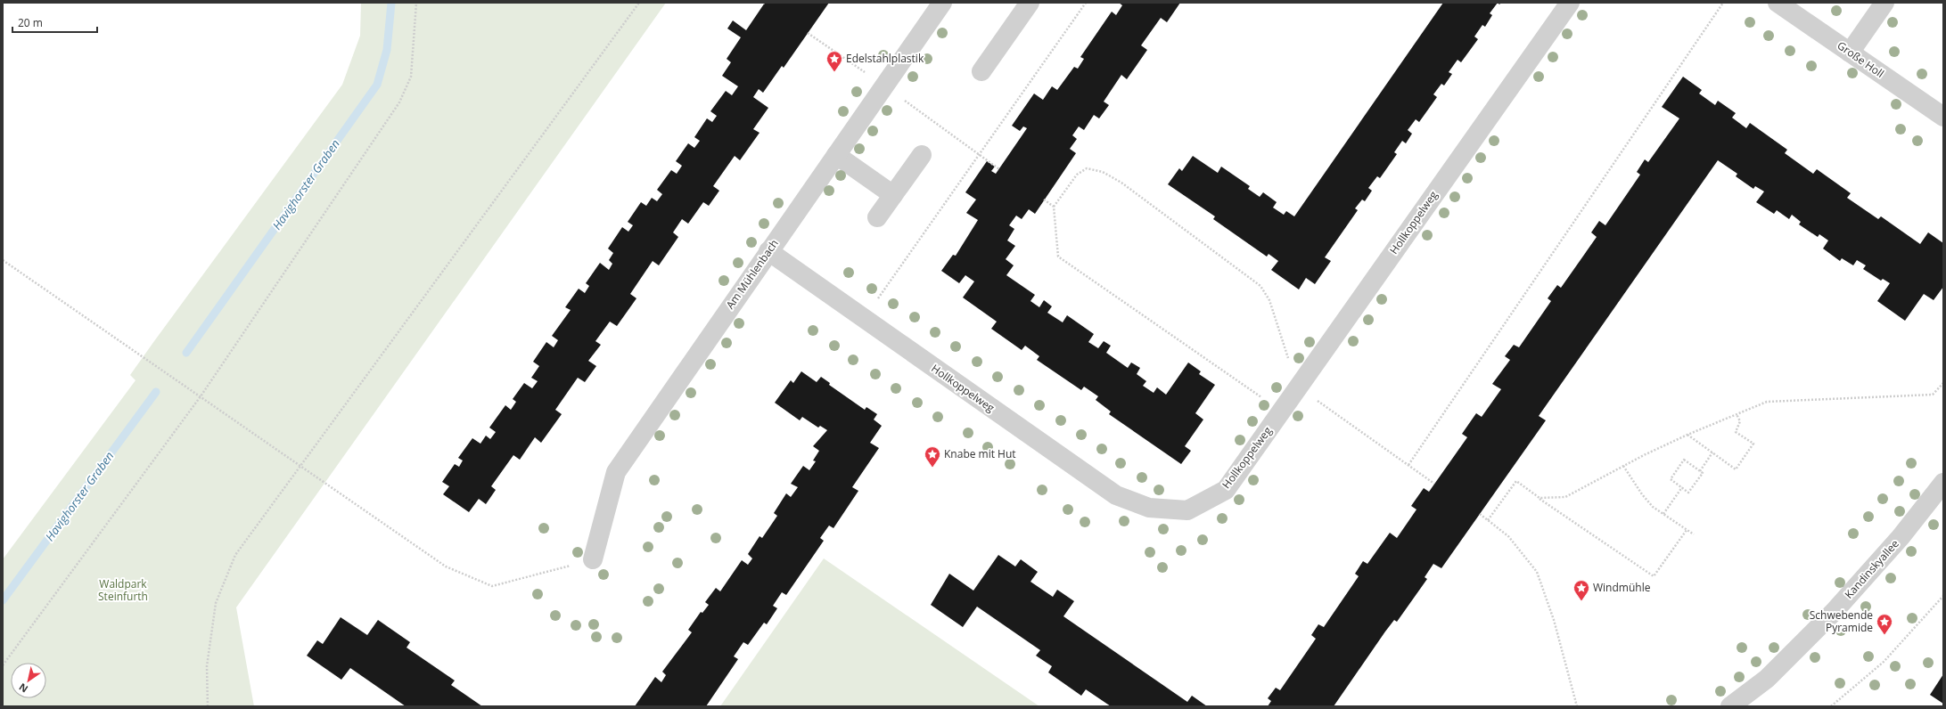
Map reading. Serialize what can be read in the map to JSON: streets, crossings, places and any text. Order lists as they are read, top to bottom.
{
  "streets": {
    "street": [
      "Große Holl",
      "Hollkoppelweg",
      "Am Mühlenbach",
      "Kandinskyallee"
    ]
  },
  "crossings": [
    ["Hollkoppelweg", "Am Mühlenbach"]
  ],
  "water": ["Havighorster Graben"],
  "parks": ["Waldpark Steinfurth"],
  "places": {
    "place": [
      "Edelstahlplastik",
      "Knabe mit Hut",
      "Windmühle",
      "Schwebende Pyramide"
    ]
  },
  "scale_bar": "20 m",
  "north": "bottom left"
}
